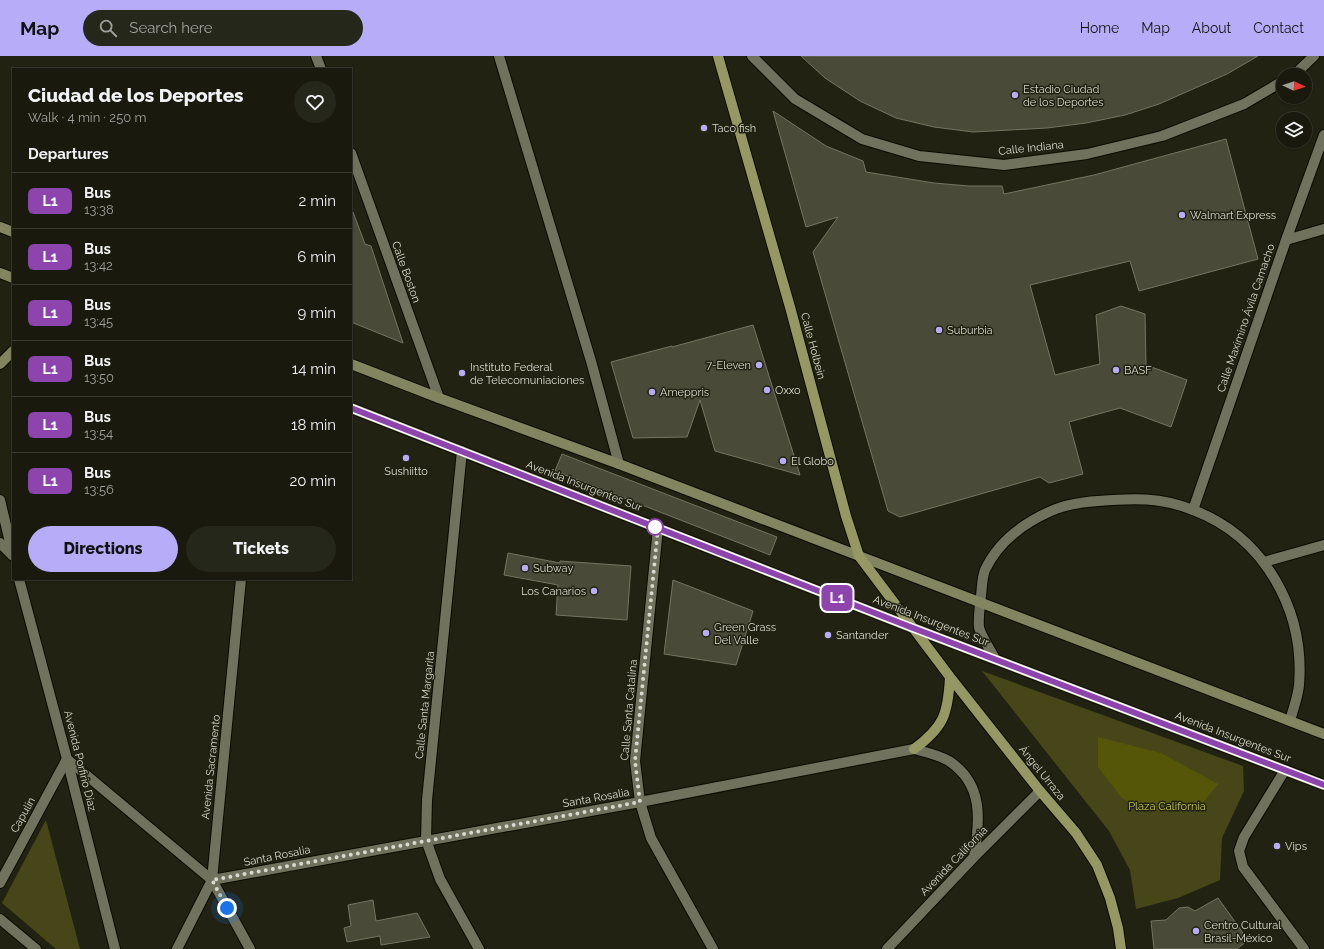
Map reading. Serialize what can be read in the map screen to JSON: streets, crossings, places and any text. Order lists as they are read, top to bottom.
{
  "streets": {
    "main road": ["Calle Holbein", "Avenida Insurgentes Sur", "Ángel Urraza"],
    "street": [
      "Calle Indiana",
      "Calle Boston",
      "Calle Maximino Ávila Camacho",
      "Calle Santa Margarita",
      "Calle Santa Catalina",
      "Avenida Porfirio Díaz",
      "Avenida Sacramento",
      "Santa Rosalia",
      "Capulin",
      "Avenida California"
    ]
  },
  "crossings": [
    ["Calle Holbein", "Avenida Insurgentes Sur"],
    ["Calle Holbein", "Ángel Urraza"],
    ["Avenida Insurgentes Sur", "Calle Santa Margarita"],
    ["Avenida Insurgentes Sur", "Calle Santa Catalina"],
    ["Avenida Insurgentes Sur", "Ángel Urraza"],
    ["Calle Santa Margarita", "Santa Rosalia"],
    ["Calle Santa Catalina", "Santa Rosalia"],
    ["Avenida Porfirio Díaz", "Capulin"],
    ["Avenida Sacramento", "Santa Rosalia"],
    ["Ángel Urraza", "Avenida California"]
  ],
  "parks": ["Plaza California"],
  "places": [
    "Estadio Ciudad de los Deportes",
    "Taco fish",
    "Walmart Express",
    "Suburbia",
    "7-Eleven",
    "BASF",
    "Instituto Federal de Telecomuniaciones",
    "Oxxo",
    "Ameppris",
    "Sushiitto",
    "El Globo",
    "Subway",
    "Los Canarios",
    "Green Grass Del Valle",
    "Santander",
    "Vips",
    "Centro Cultural Brasil-México"
  ],
  "lines": ["bus line L1"],
  "north": "right",
  "page": {
    "header": "Map",
    "search": "Search here",
    "nav": [
      "Home",
      "Map",
      "About",
      "Contact"
    ],
    "on_map": "L1",
    "heading": [
      ["Ciudad de los Deportes", "Walk · 4 min · 250 m"],
      "Departures"
    ],
    "list": [
      {
        "mark": "L1",
        "name": "Bus",
        "note": "13:38",
        "value": "2 min"
      },
      {
        "mark": "L1",
        "name": "Bus",
        "note": "13:42",
        "value": "6 min"
      },
      {
        "mark": "L1",
        "name": "Bus",
        "note": "13:45",
        "value": "9 min"
      },
      {
        "mark": "L1",
        "name": "Bus",
        "note": "13:50",
        "value": "14 min"
      },
      {
        "mark": "L1",
        "name": "Bus",
        "note": "13:54",
        "value": "18 min"
      },
      {
        "mark": "L1",
        "name": "Bus",
        "note": "13:56",
        "value": "20 min"
      }
    ],
    "buttons": ["Directions", "Tickets"]
  }
}
